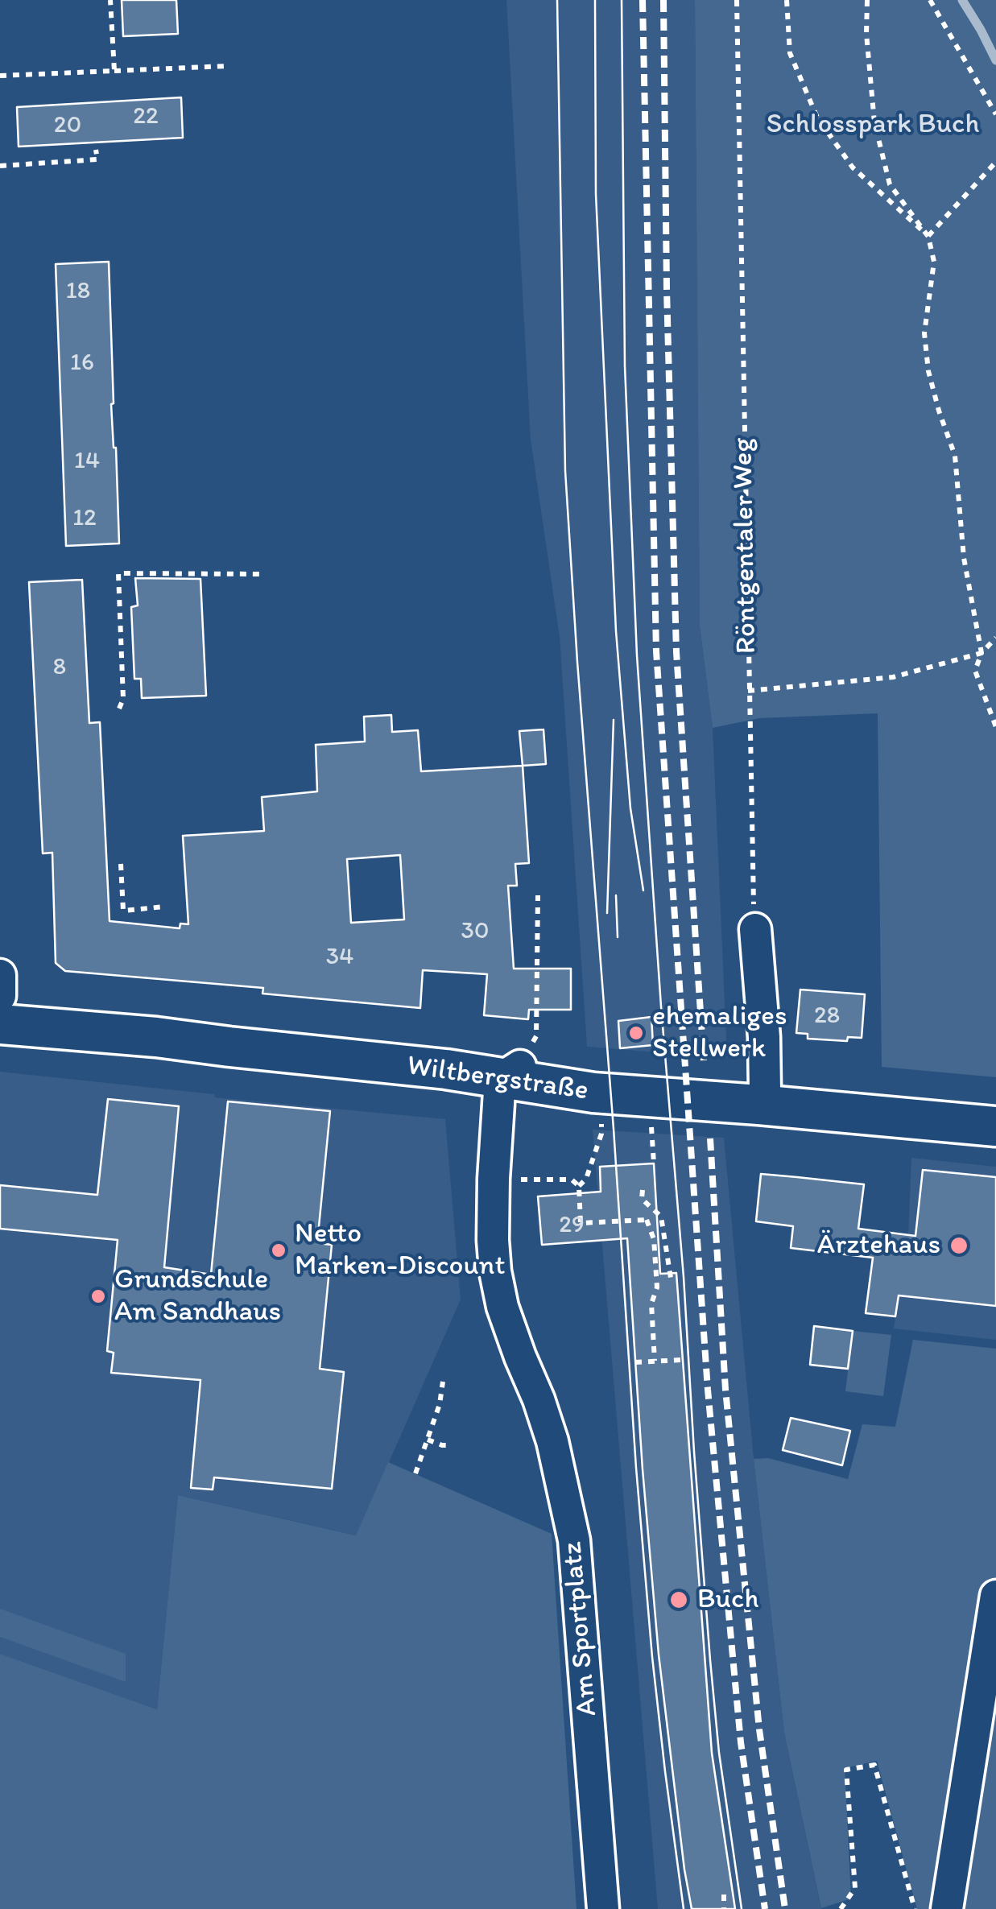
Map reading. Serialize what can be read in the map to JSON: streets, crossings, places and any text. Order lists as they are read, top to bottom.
{
  "streets": {
    "main road": ["Wiltbergstraße"],
    "street": ["Am Sportplatz"],
    "path": ["Röntgentaler Weg"]
  },
  "crossings": [
    ["Wiltbergstraße", "Am Sportplatz"]
  ],
  "parks": ["Schlosspark Buch"],
  "places": [
    "ehemaliges Stellwerk",
    "Ärztehaus",
    "Netto Marken-Discount",
    "Grundschule Am Sandhaus",
    "Buch"
  ],
  "house_numbers": [
    "22",
    "20",
    "18",
    "16",
    "14",
    "12",
    "8",
    "30",
    "34",
    "28",
    "29"
  ]
}
